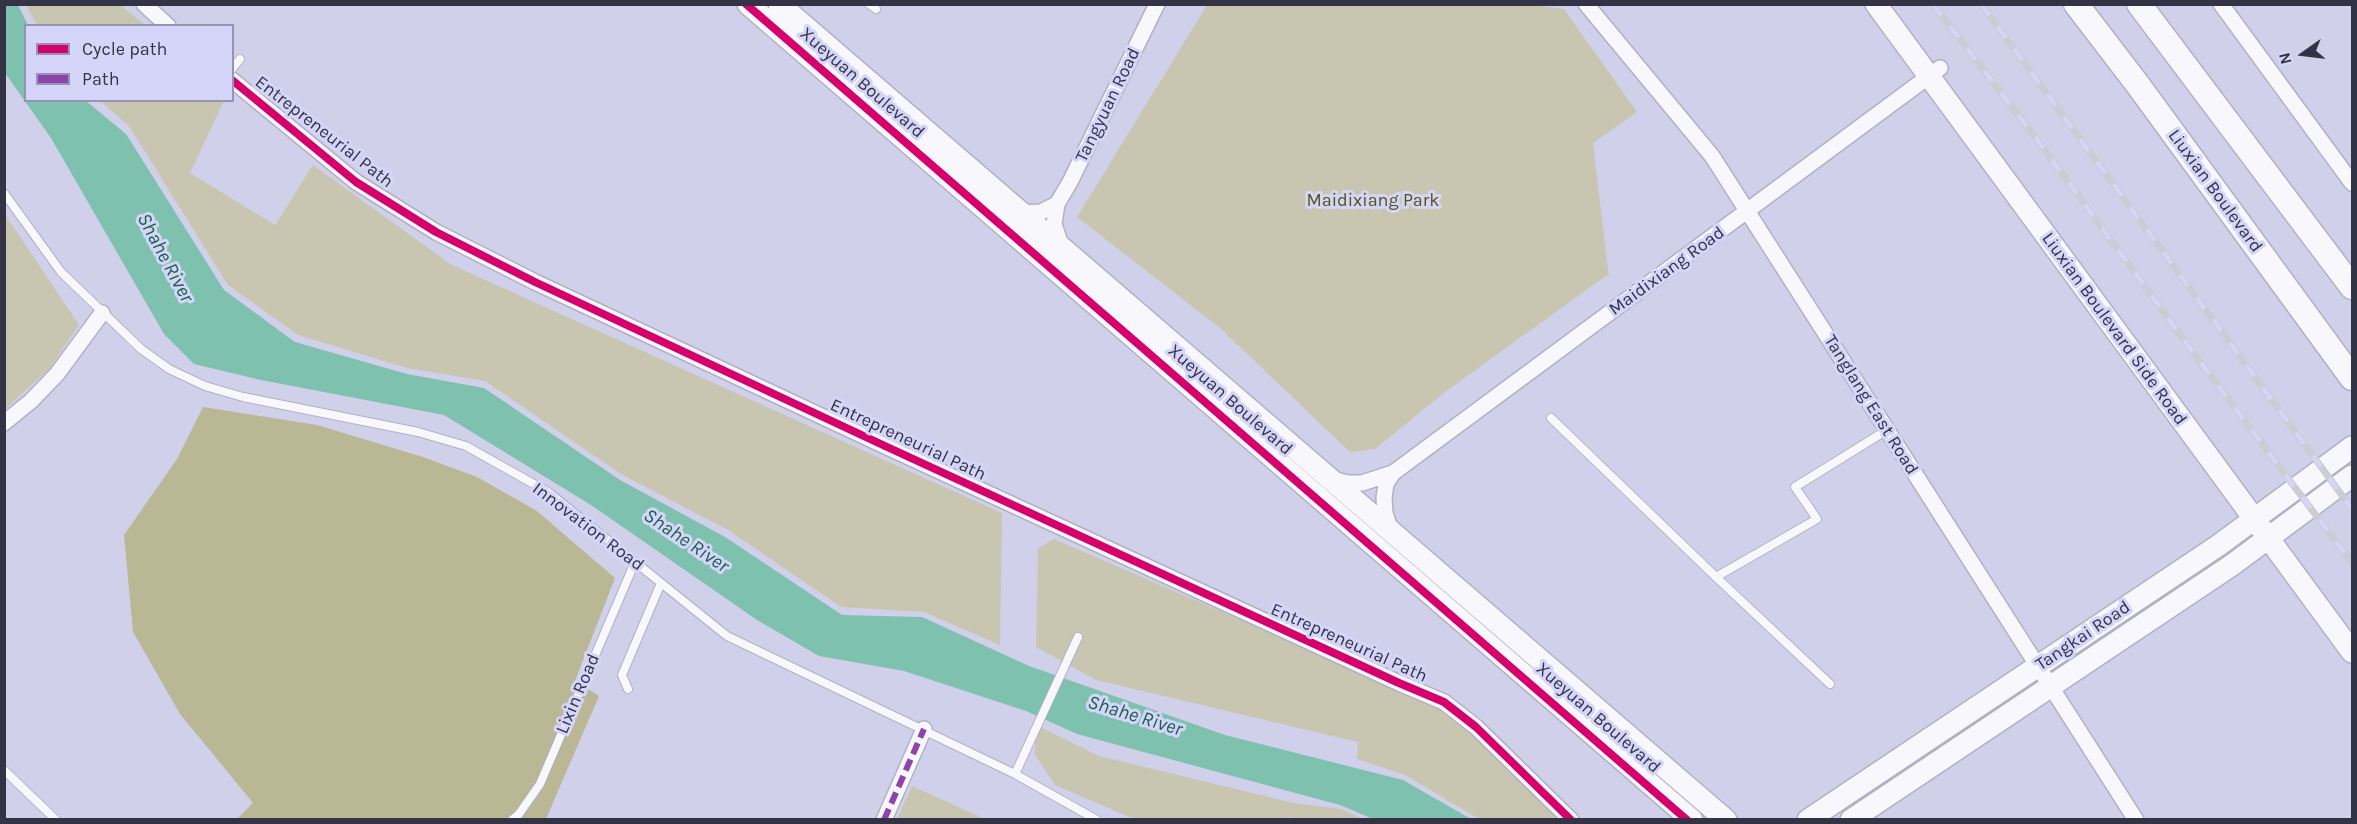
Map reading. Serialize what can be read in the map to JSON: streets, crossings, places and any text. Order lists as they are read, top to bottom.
{
  "streets": {
    "main road": [
      "Xueyuan Boulevard",
      "Liuxian Boulevard",
      "Liuxian Boulevard Side Road",
      "Tangkai Road"
    ],
    "street": [
      "Tangyuan Road",
      "Entrepreneurial Path",
      "Maidixiang Road",
      "Tanglang East Road"
    ],
    "lane": ["Innovation Road", "Lixin Road"]
  },
  "crossings": [
    ["Xueyuan Boulevard", "Tangyuan Road"],
    ["Xueyuan Boulevard", "Maidixiang Road"],
    ["Maidixiang Road", "Liuxian Boulevard Side Road"],
    ["Maidixiang Road", "Tanglang East Road"],
    ["Liuxian Boulevard Side Road", "Tangkai Road"],
    ["Tanglang East Road", "Tangkai Road"],
    ["Innovation Road", "Lixin Road"]
  ],
  "water": ["Shahe River"],
  "parks": ["Maidixiang Park"],
  "legend": ["Cycle path", "Path"],
  "north": "left"
}
